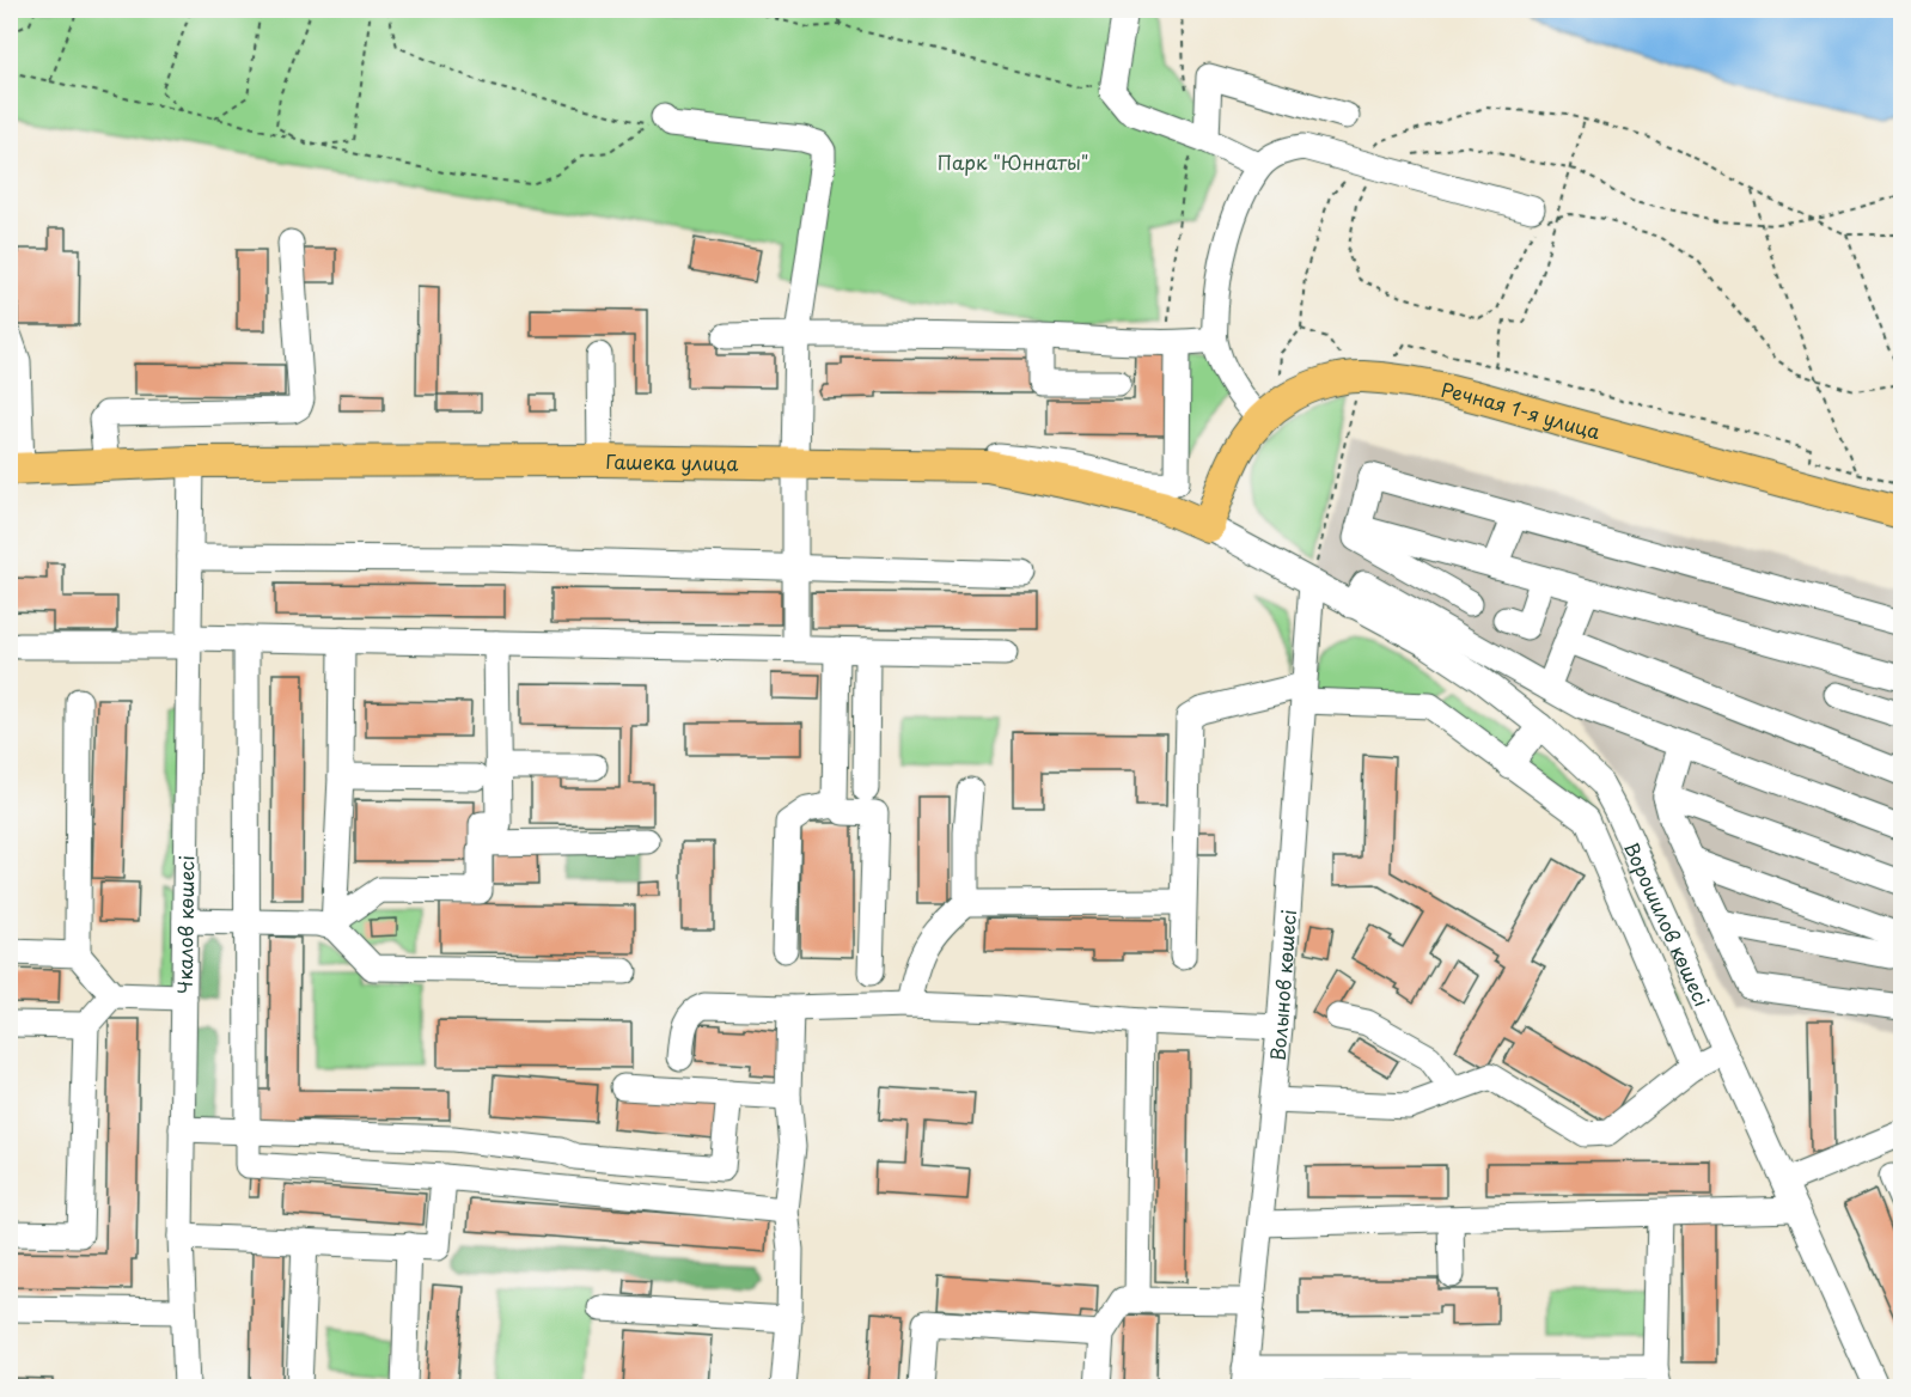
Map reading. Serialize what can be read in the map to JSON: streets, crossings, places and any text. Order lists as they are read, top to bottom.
{
  "streets": {
    "main road": ["Речная 1-я улица", "Гашека улица"],
    "street": ["Ворошилов көшесі", "Чкалов көшесі", "Волынов көшесі"]
  },
  "crossings": [
    ["Речная 1-я улица", "Гашека улица"],
    ["Гашека улица", "Ворошилов көшесі"],
    ["Гашека улица", "Чкалов көшесі"],
    ["Гашека улица", "Волынов көшесі"],
    ["Ворошилов көшесі", "Волынов көшесі"]
  ],
  "parks": ["Парк \"Юннаты\""]
}
